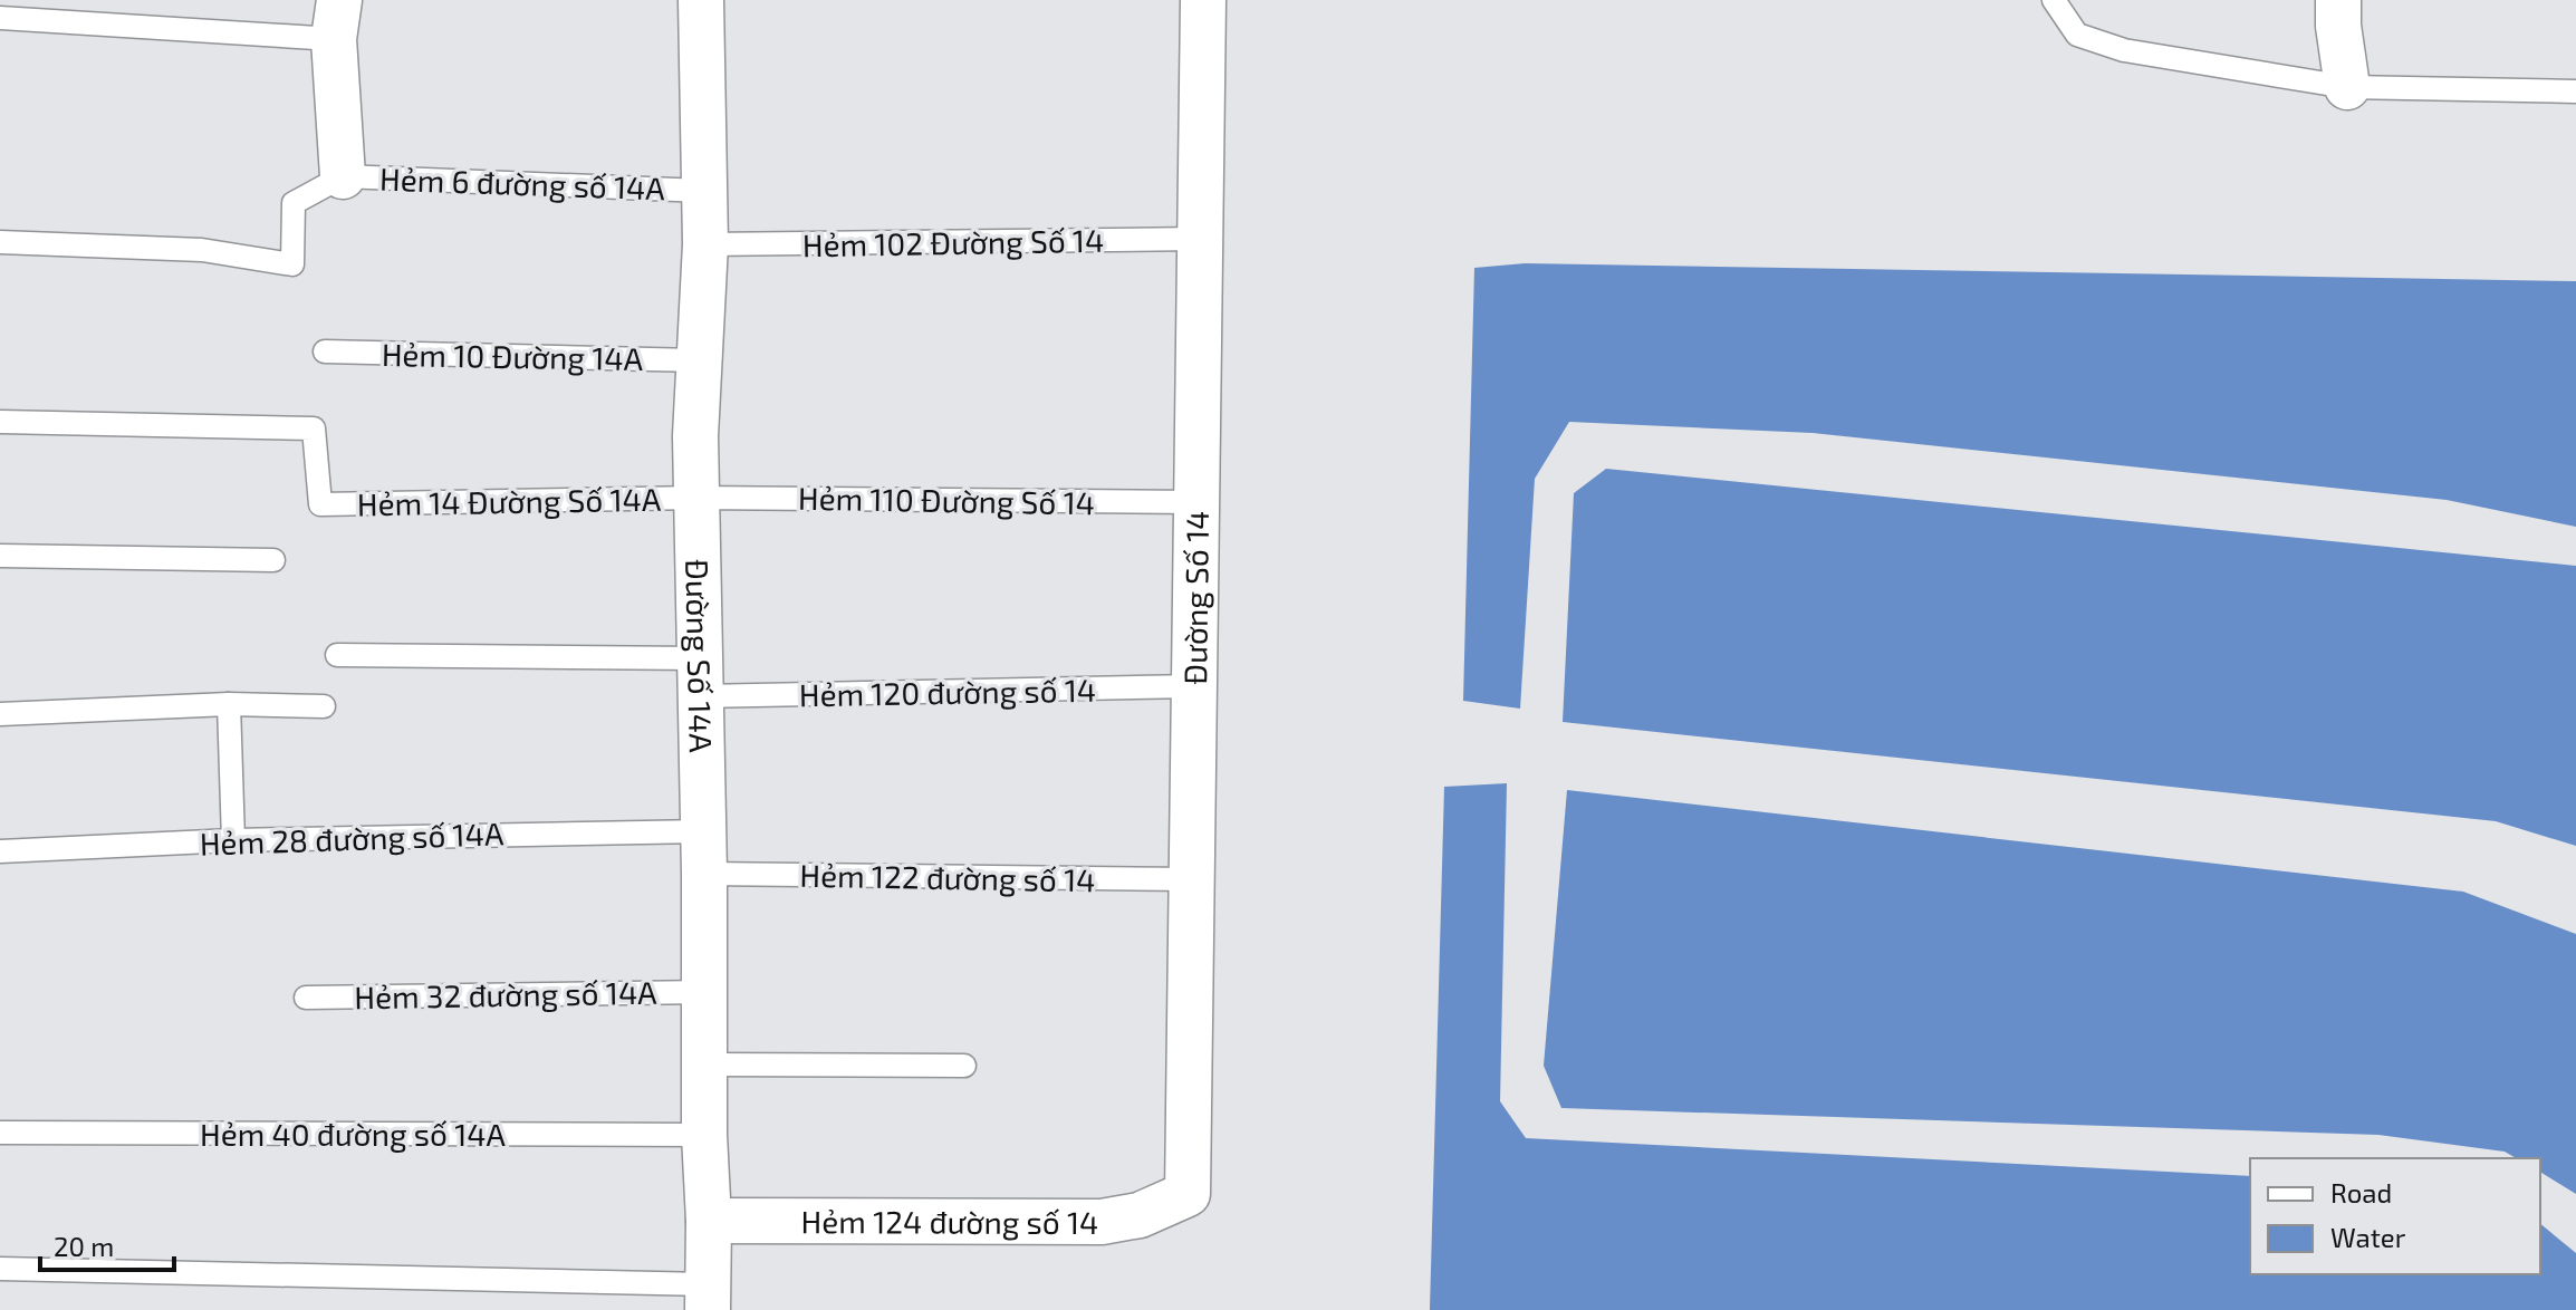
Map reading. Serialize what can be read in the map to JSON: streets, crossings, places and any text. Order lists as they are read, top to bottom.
{
  "streets": {
    "street": ["Đường Số 14", "Đường Số 14A", "Hẻm 124 đường số 14"],
    "lane": [
      "Hẻm 6 đường số 14A",
      "Hẻm 102 Đường Số 14",
      "Hẻm 10 Đường 14A",
      "Hẻm 110 Đường Số 14",
      "Hẻm 14 Đường Số 14A",
      "Hẻm 120 đường số 14",
      "Hẻm 28 đường số 14A",
      "Hẻm 122 đường số 14",
      "Hẻm 32 đường số 14A",
      "Hẻm 40 đường số 14A"
    ]
  },
  "crossings": [
    ["Hẻm 6 đường số 14A", "Đường Số 14A"],
    ["Hẻm 102 Đường Số 14", "Đường Số 14"],
    ["Hẻm 102 Đường Số 14", "Đường Số 14A"],
    ["Hẻm 10 Đường 14A", "Đường Số 14A"],
    ["Hẻm 110 Đường Số 14", "Hẻm 14 Đường Số 14A"],
    ["Hẻm 110 Đường Số 14", "Đường Số 14"],
    ["Hẻm 110 Đường Số 14", "Đường Số 14A"],
    ["Hẻm 14 Đường Số 14A", "Đường Số 14A"],
    ["Đường Số 14", "Hẻm 120 đường số 14"],
    ["Đường Số 14", "Hẻm 122 đường số 14"],
    ["Đường Số 14", "Hẻm 124 đường số 14"],
    ["Đường Số 14A", "Hẻm 120 đường số 14"],
    ["Đường Số 14A", "Hẻm 28 đường số 14A"],
    ["Đường Số 14A", "Hẻm 122 đường số 14"],
    ["Đường Số 14A", "Hẻm 32 đường số 14A"],
    ["Đường Số 14A", "Hẻm 40 đường số 14A"],
    ["Đường Số 14A", "Hẻm 124 đường số 14"],
    ["Hẻm 28 đường số 14A", "Hẻm 122 đường số 14"]
  ],
  "legend": ["Road", "Water"],
  "scale_bar": "20 m"
}
